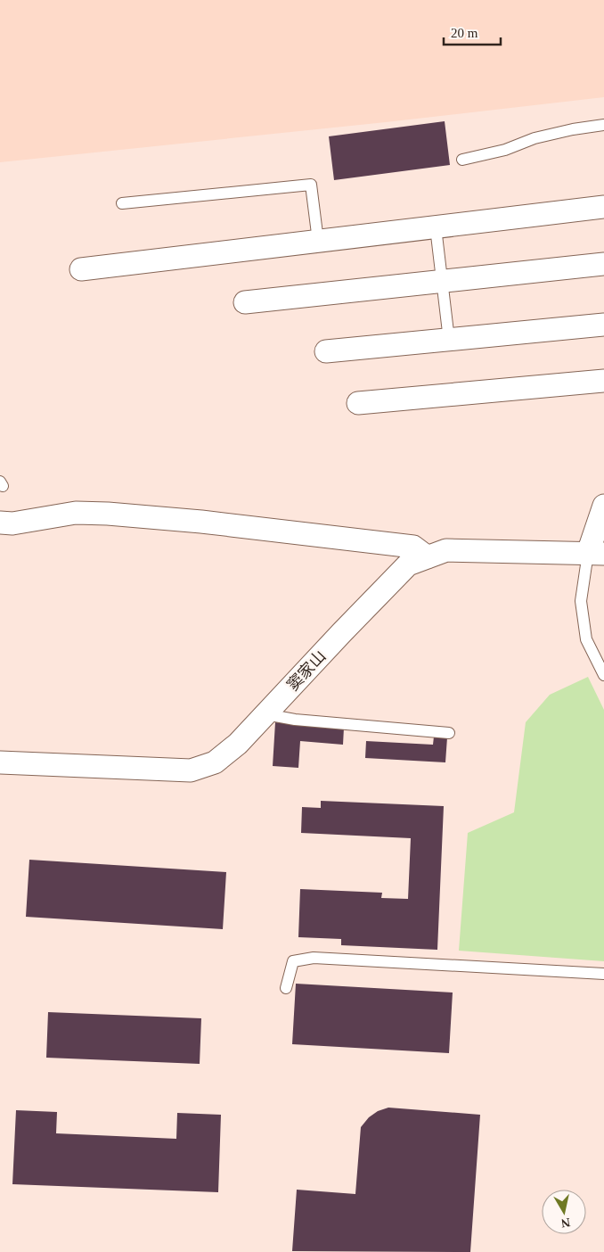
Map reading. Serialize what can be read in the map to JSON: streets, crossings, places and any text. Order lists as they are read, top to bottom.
{
  "streets": {
    "street": ["窦家山"]
  },
  "scale_bar": "20 m",
  "north": "bottom"
}
